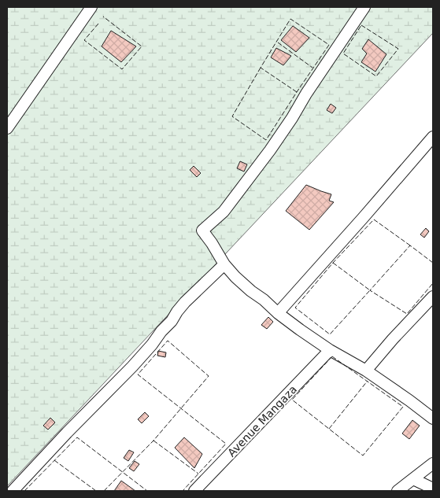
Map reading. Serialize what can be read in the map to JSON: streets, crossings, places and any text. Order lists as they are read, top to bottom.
{
  "streets": {
    "street": ["Avenue Mangaza"]
  }
}
